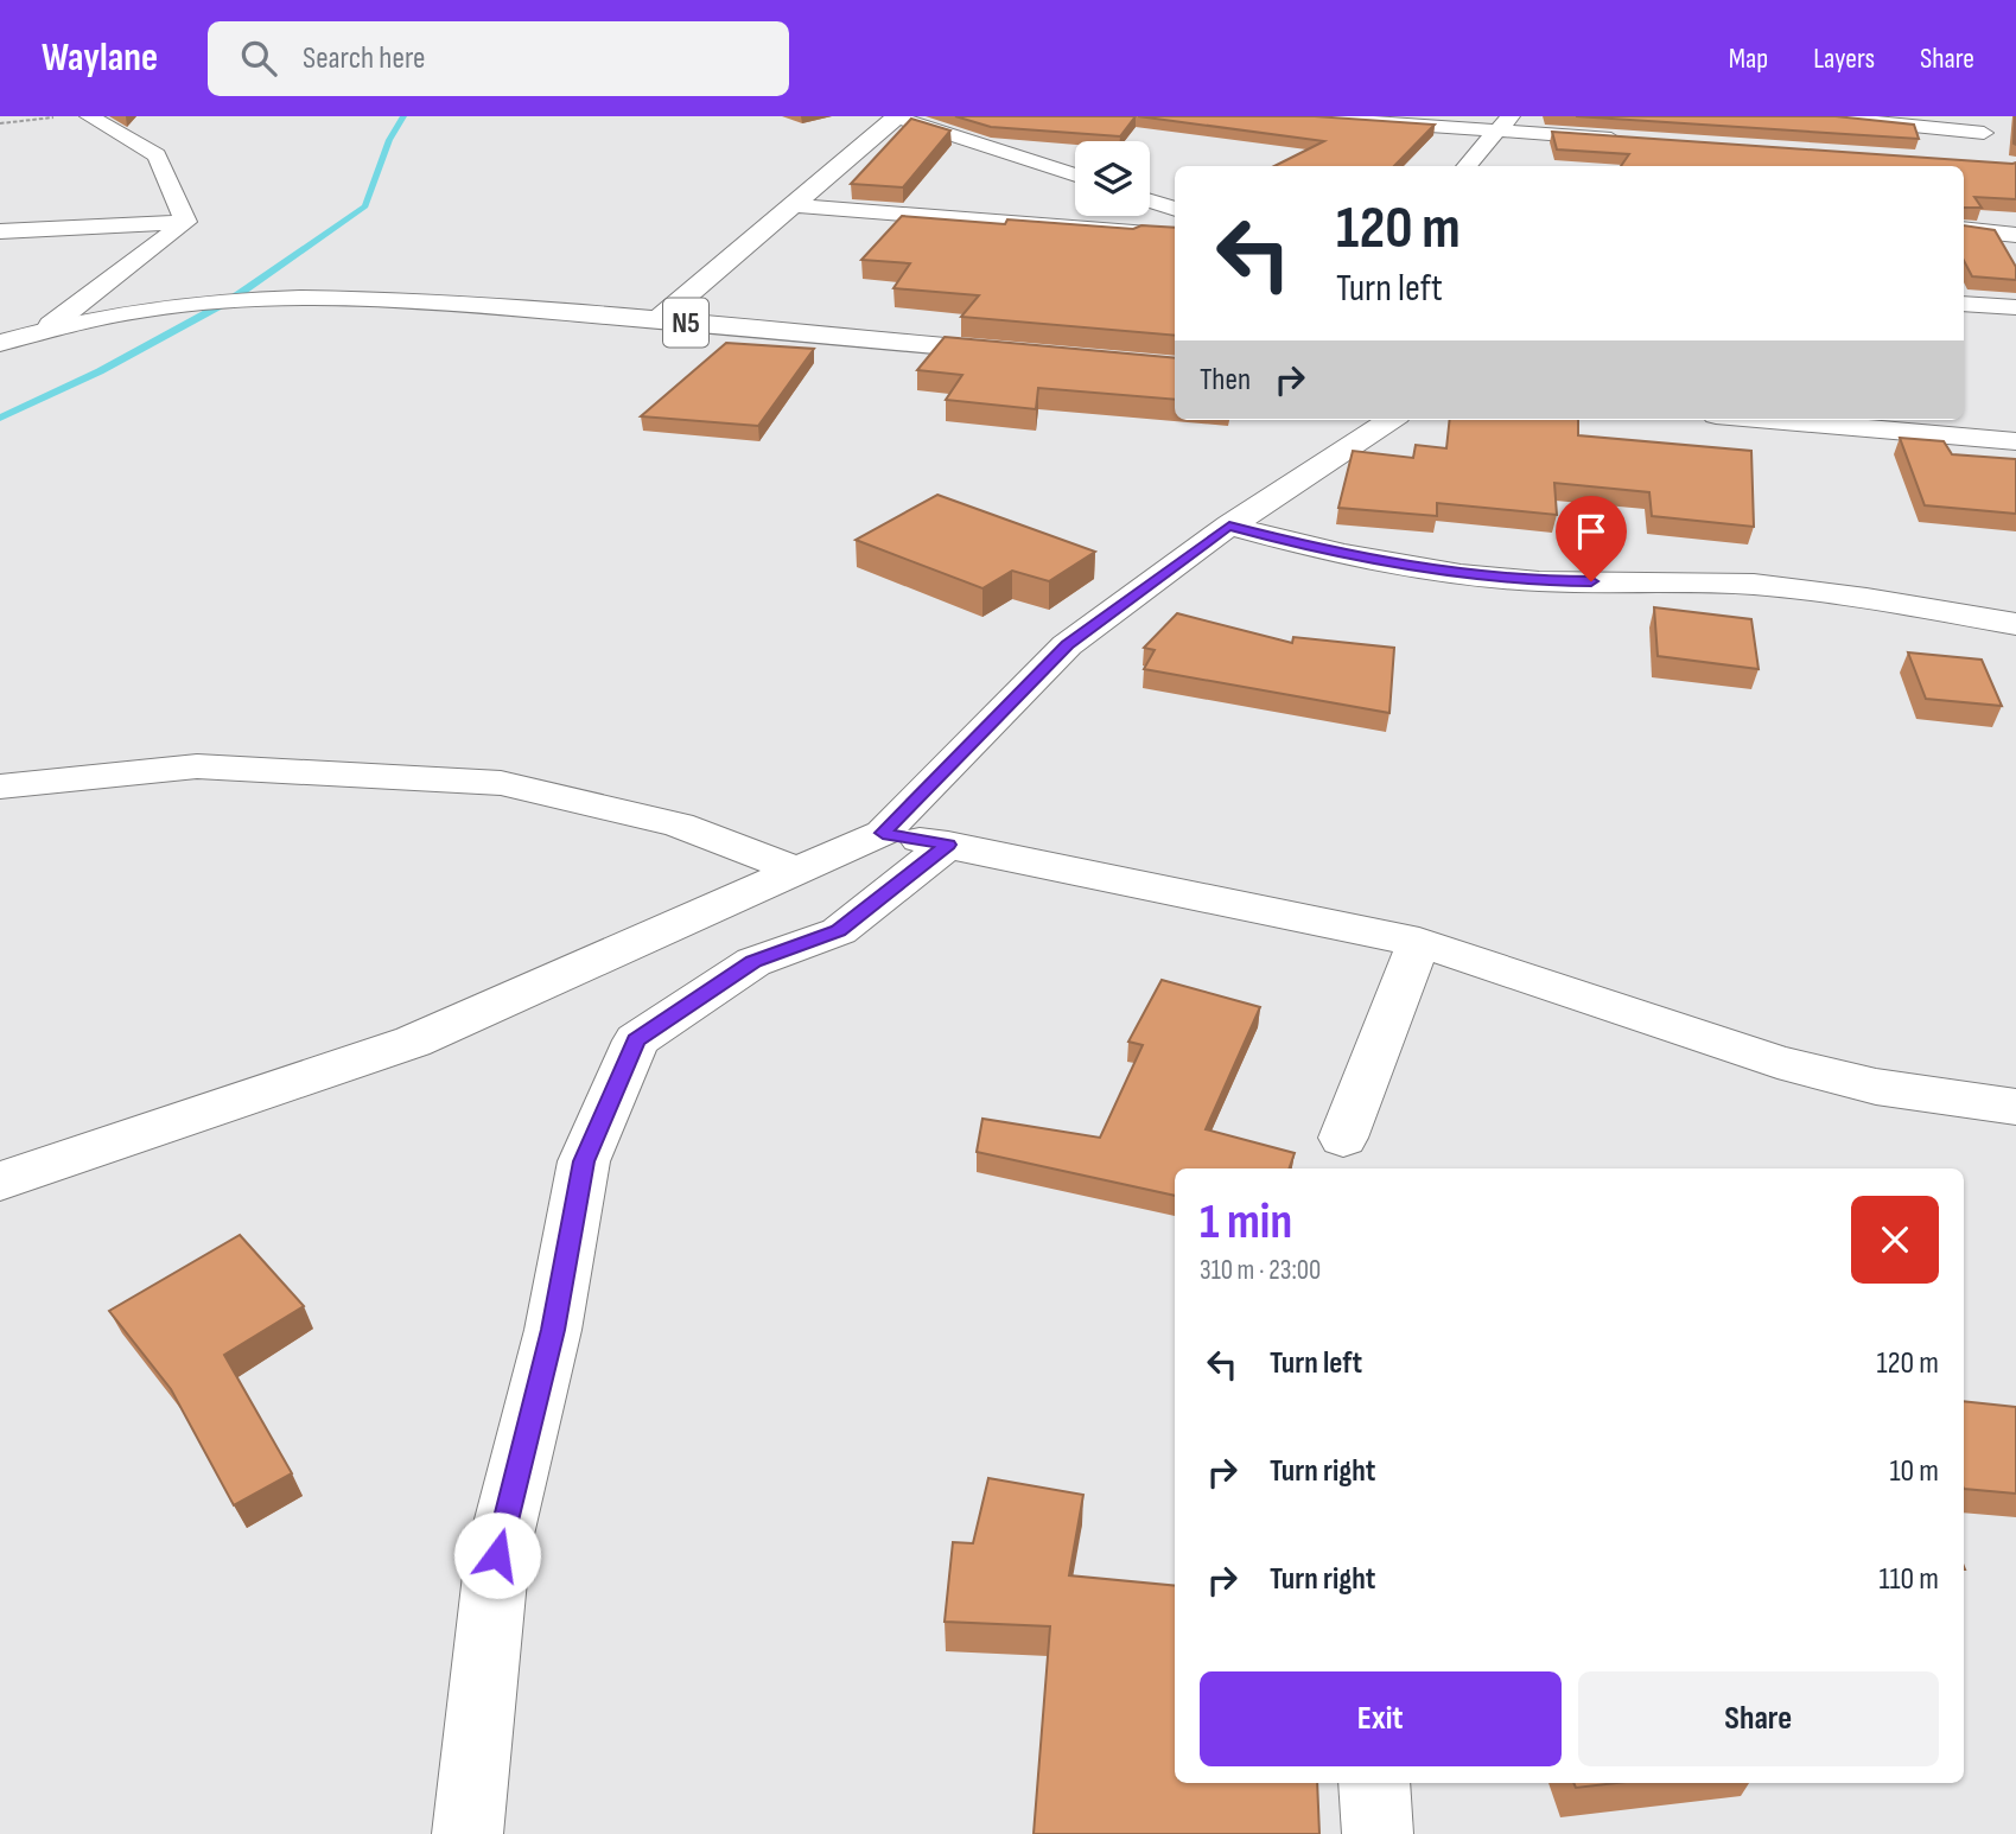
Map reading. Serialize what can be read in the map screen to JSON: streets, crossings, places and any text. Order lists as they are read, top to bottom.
{
  "streets": {
    "main road": ["N5"]
  },
  "page": {
    "header": "Waylane",
    "search": "Search here",
    "nav": ["Map", "Layers", "Share"],
    "turn": ["120 m", "Turn left"],
    "then": "Then",
    "heading": ["1 min", "310 m · 23:00"],
    "list": [
      {
        "name": "Turn left",
        "value": "120 m"
      },
      {
        "name": "Turn right",
        "value": "10 m"
      },
      {
        "name": "Turn right",
        "value": "110 m"
      }
    ],
    "buttons": ["Exit", "Share"]
  }
}
